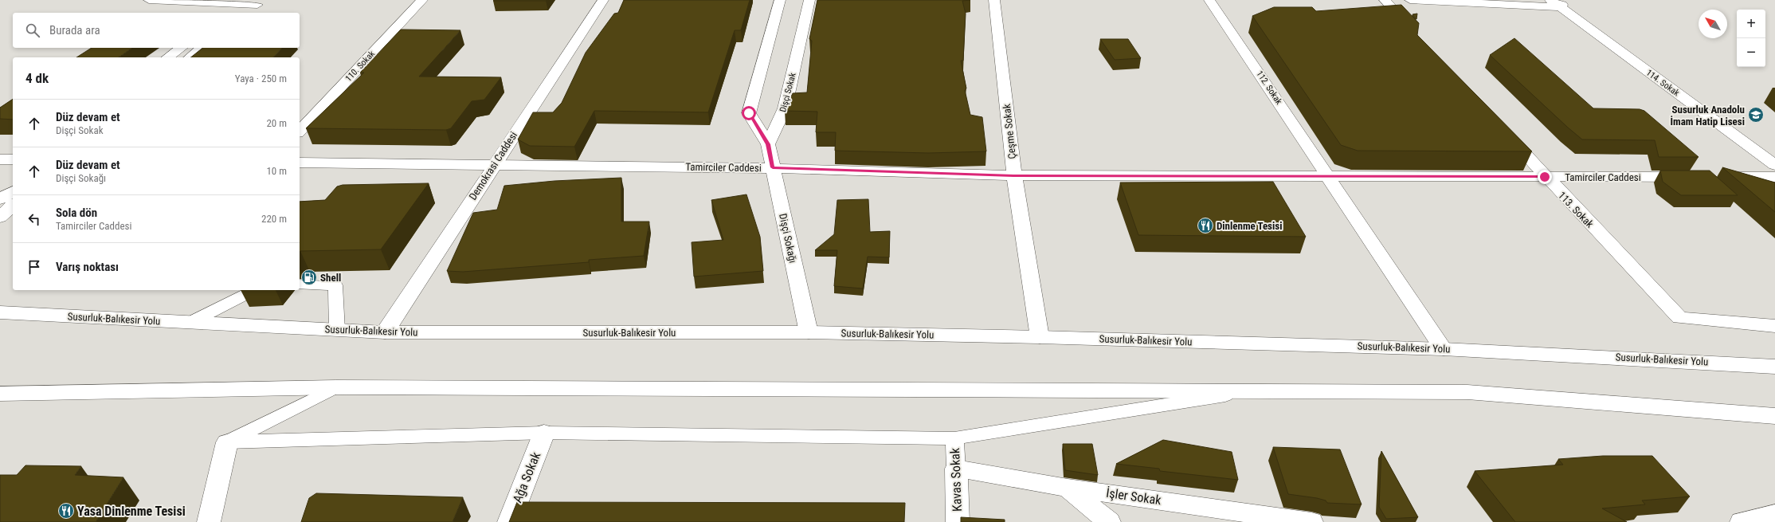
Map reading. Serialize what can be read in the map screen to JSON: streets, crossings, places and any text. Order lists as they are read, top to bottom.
{
  "streets": {
    "main road": [
      "110. Sokak",
      "114. Sokak",
      "112. Sokak",
      "Dişçi Sokak",
      "Çeşme Sokak",
      "Demokrasi Caddesi",
      "Tamirciler Caddesi",
      "113. Sokak",
      "Dişçi Sokağı",
      "Susurluk-Balıkesir Yolu",
      "Ağa Sokak",
      "Kavas Sokak",
      "İşler Sokak"
    ]
  },
  "crossings": [
    ["112. Sokak", "Tamirciler Caddesi"],
    ["112. Sokak", "Susurluk-Balıkesir Yolu"],
    ["Dişçi Sokak", "Dişçi Sokağı"],
    ["Çeşme Sokak", "Tamirciler Caddesi"],
    ["Çeşme Sokak", "Susurluk-Balıkesir Yolu"],
    ["Demokrasi Caddesi", "Tamirciler Caddesi"],
    ["Demokrasi Caddesi", "Susurluk-Balıkesir Yolu"],
    ["Tamirciler Caddesi", "113. Sokak"],
    ["Tamirciler Caddesi", "Dişçi Sokağı"],
    ["Dişçi Sokağı", "Susurluk-Balıkesir Yolu"],
    ["Kavas Sokak", "İşler Sokak"]
  ],
  "places": {
    "school or university": ["Susurluk Anadolu İmam Hatip Lisesi"],
    "restaurant": ["Dinlenme Tesisi", "Yasa Dinlenme Tesisi"],
    "fuel station": ["Shell"]
  },
  "north": "top left",
  "page": {
    "map_buttons": ["+", "−"],
    "search": "Burada ara",
    "heading": ["4 dk", "Yaya · 250 m"],
    "list": [
      ["Düz devam et", "Dişçi Sokak", "20 m"],
      ["Düz devam et", "Dişçi Sokağı", "10 m"],
      ["Sola dön", "Tamirciler Caddesi", "220 m"],
      "Varış noktası"
    ]
  }
}
